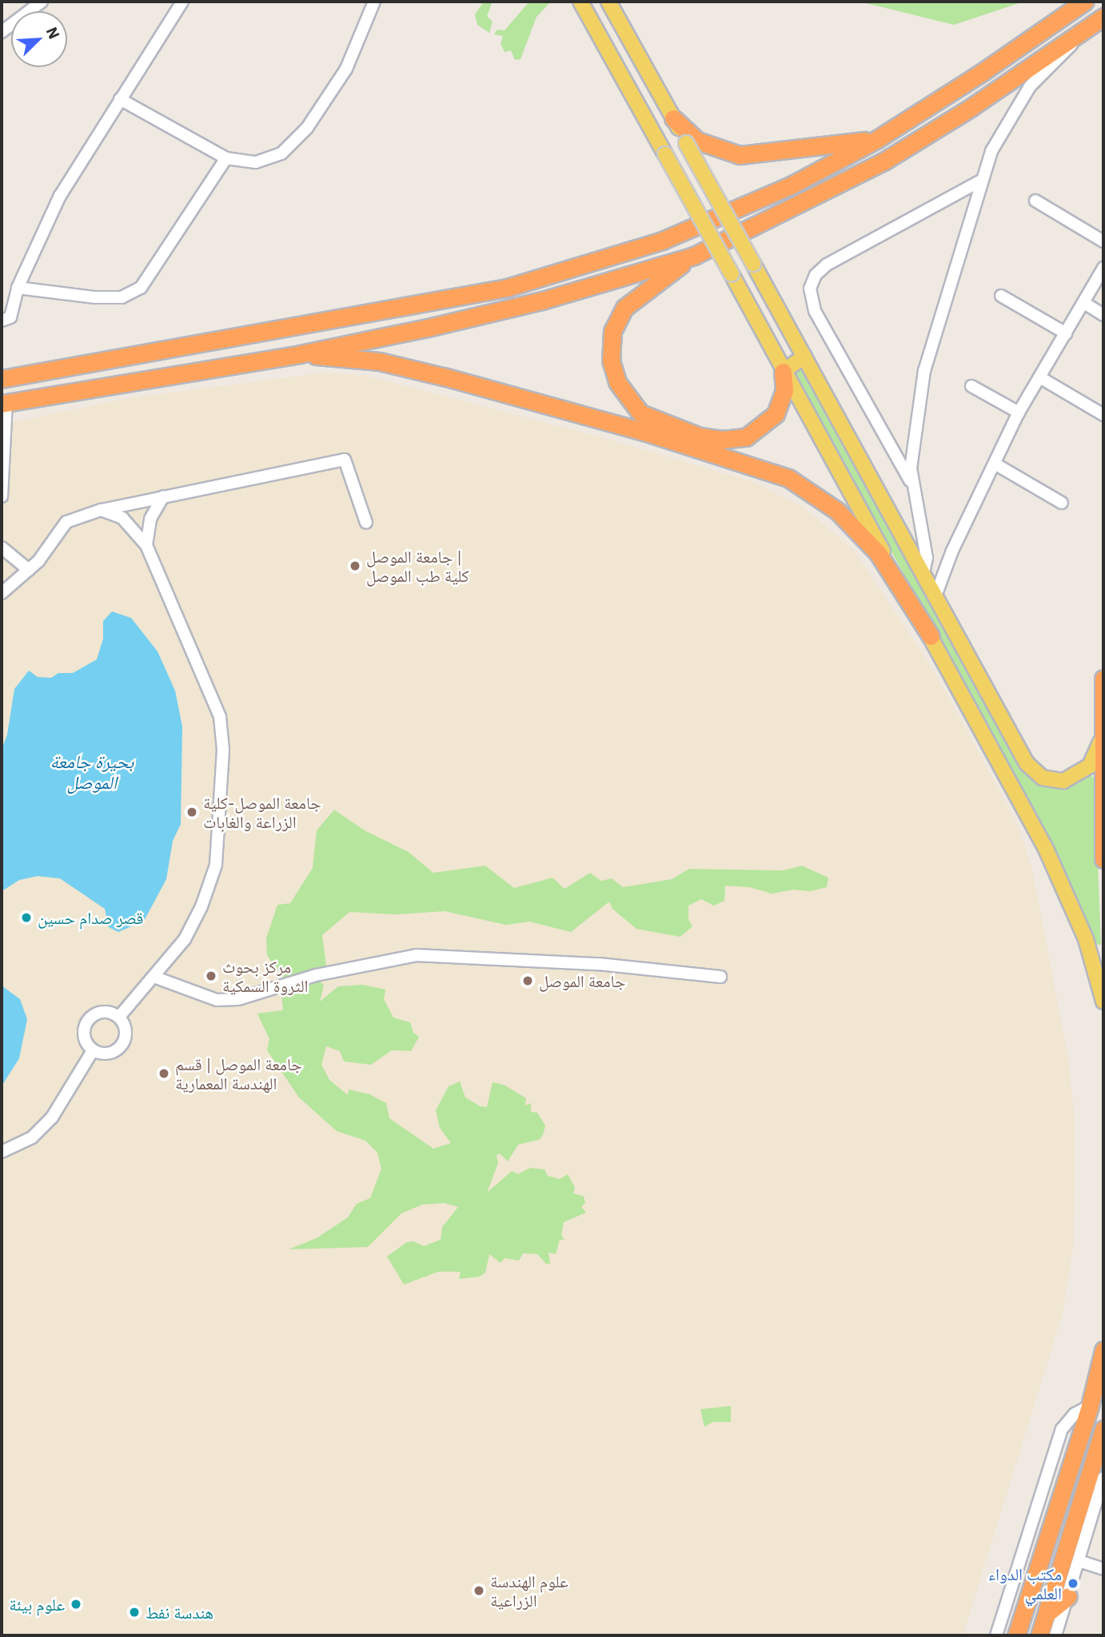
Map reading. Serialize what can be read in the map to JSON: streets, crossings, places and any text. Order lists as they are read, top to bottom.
{
  "water": ["بحيرة جامعة الموصل"],
  "places": [
    "جامعة الموصل | كلية طب الموصل",
    "جامعة الموصل-كلية الزراعة والغابات",
    "قصر صدام حسين",
    "مركز بحوث الثروة السمكية",
    "جامعة الموصل",
    "جامعة الموصل | قسم الهندسة المعمارية",
    "مكتب الدواء العلمي",
    "علوم الهندسة الزراعية",
    "علوم بيئة",
    "هندسة نفط"
  ],
  "north": "top right"
}
